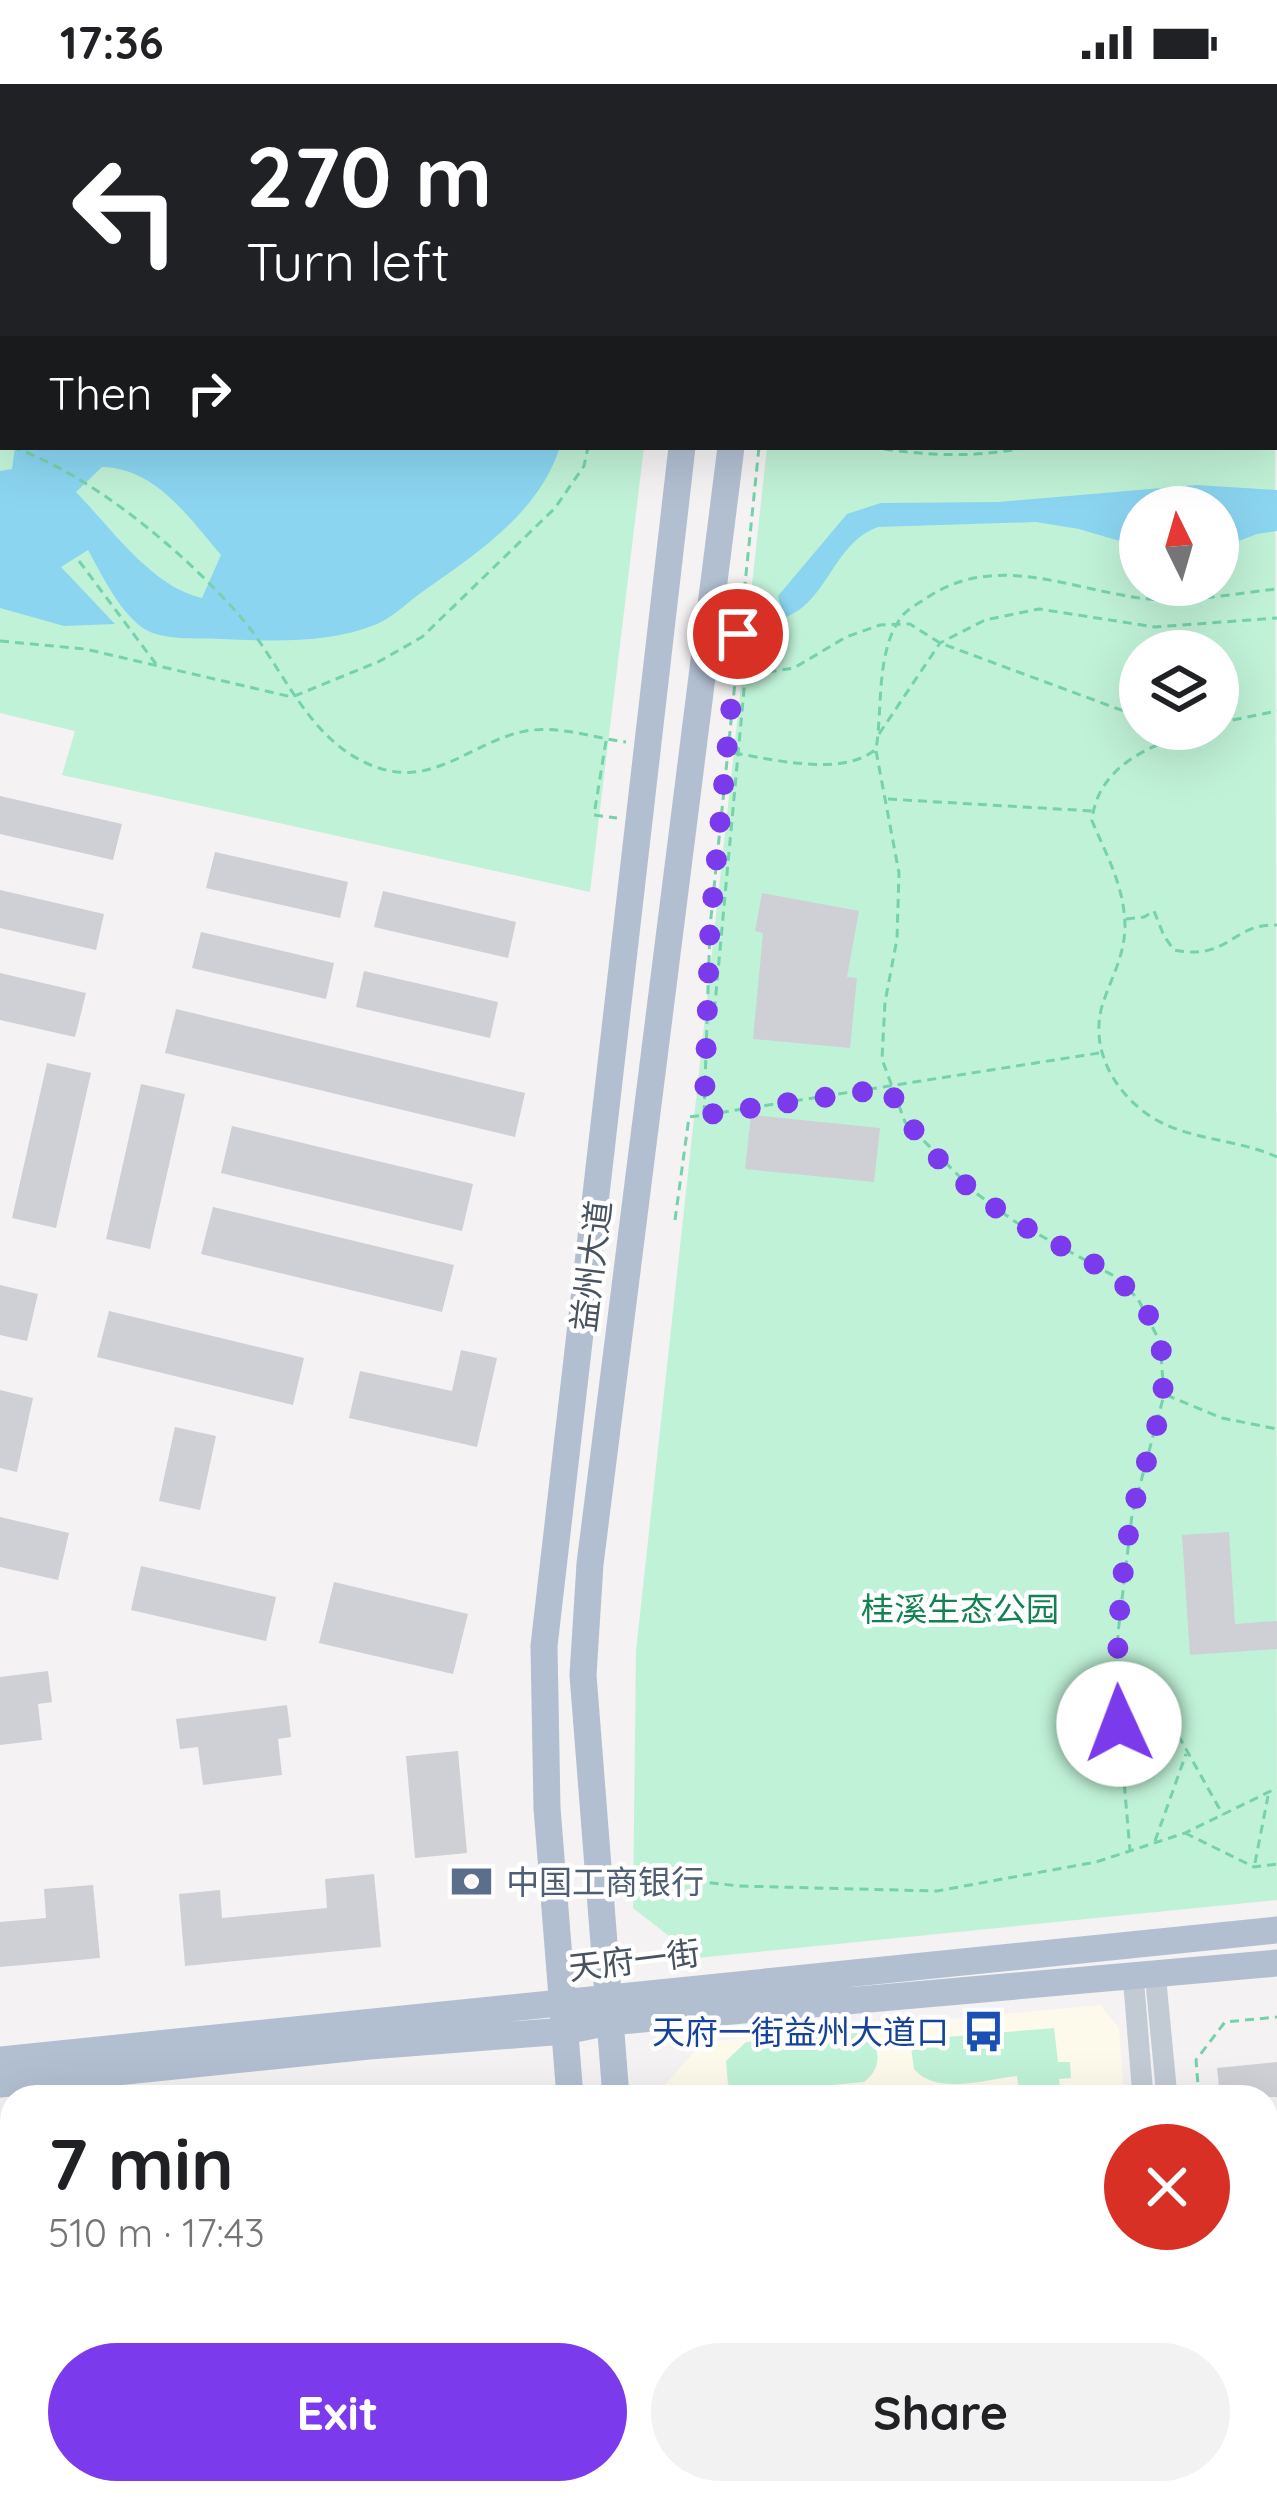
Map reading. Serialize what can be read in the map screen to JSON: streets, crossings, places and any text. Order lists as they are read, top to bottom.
{
  "streets": {
    "main road": ["益州大道", "天府一街"]
  },
  "crossings": [
    ["益州大道", "天府一街"]
  ],
  "parks": ["桂溪生态公园"],
  "places": {
    "bank": ["中国工商银行"],
    "bus stop": ["天府一街益州大道口"]
  },
  "north": "top",
  "page": {
    "status": "17:36",
    "turn": ["270 m", "Turn left"],
    "then": "Then",
    "heading": ["7 min", "510 m · 17:43"],
    "buttons": ["Exit", "Share"]
  }
}
